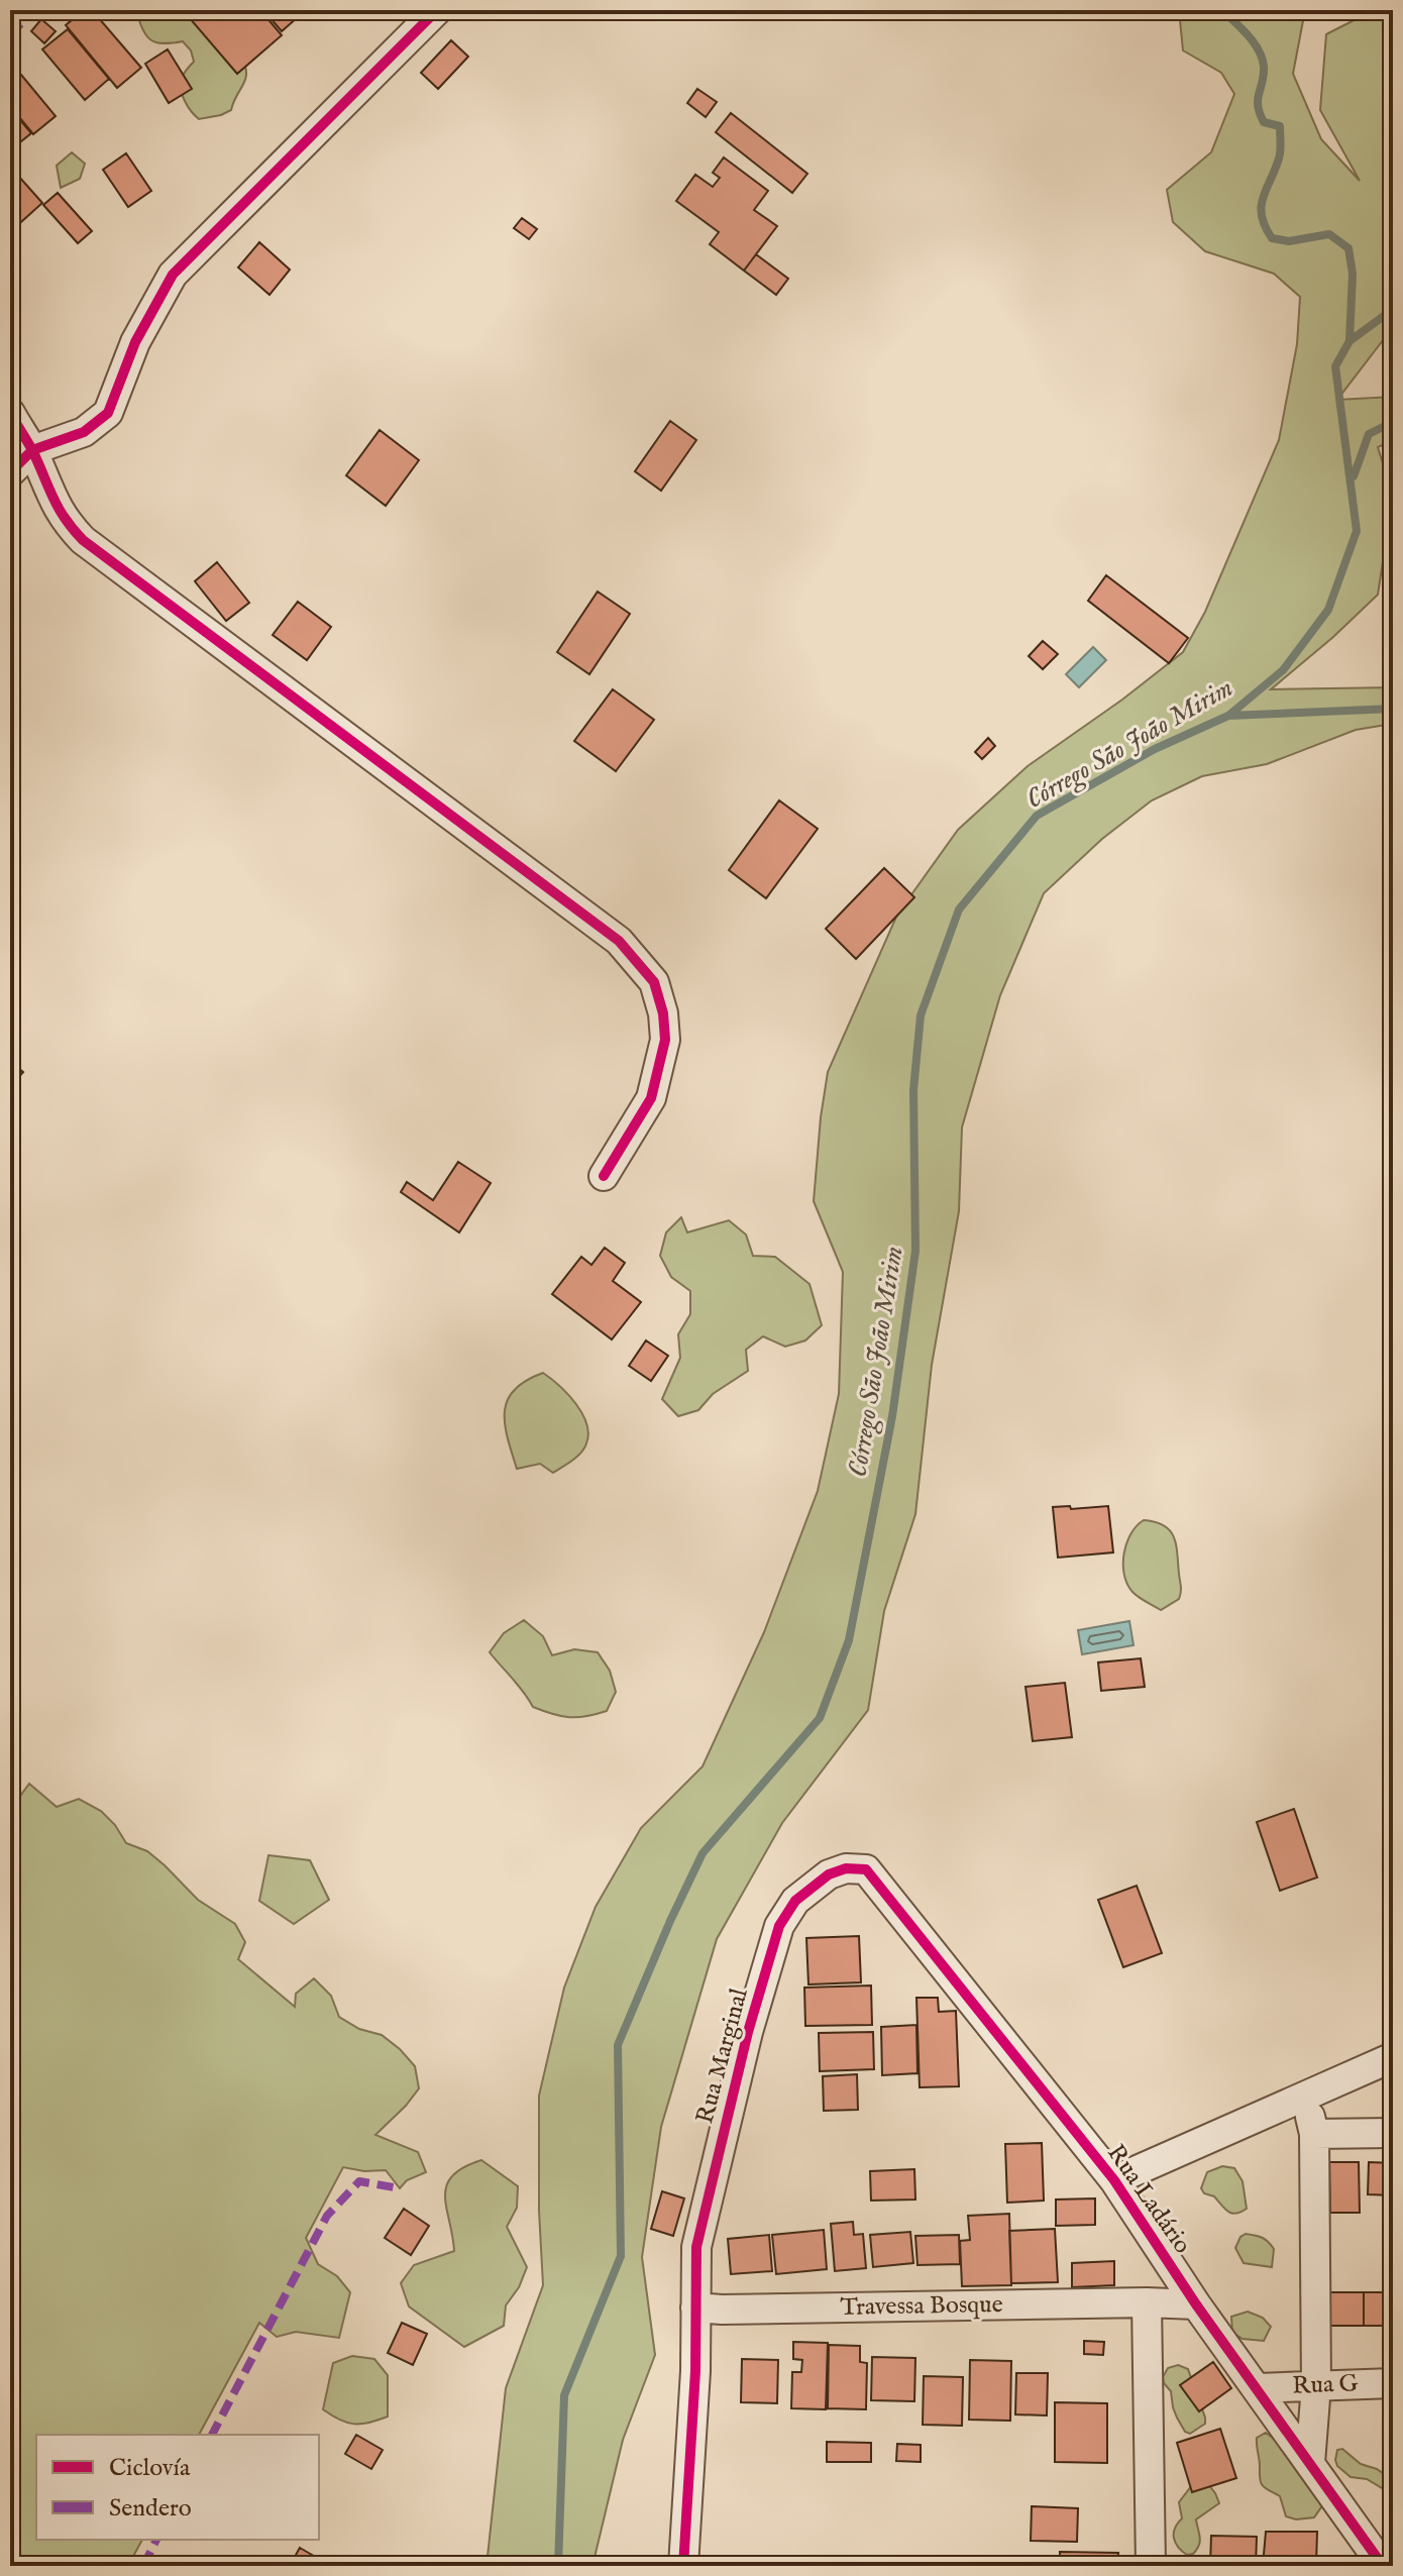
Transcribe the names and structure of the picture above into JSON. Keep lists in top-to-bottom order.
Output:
{
  "streets": {
    "street": [
      "Rua Marginal",
      "Rua Ladário",
      "Travessa Bosque",
      "Rua G"
    ]
  },
  "crossings": [
    ["Rua Marginal", "Rua Ladário"],
    ["Rua Marginal", "Travessa Bosque"],
    ["Rua Ladário", "Travessa Bosque"],
    ["Rua Ladário", "Rua G"]
  ],
  "water": ["Córrego São João Mirim"],
  "legend": ["Ciclovía", "Sendero"]
}
